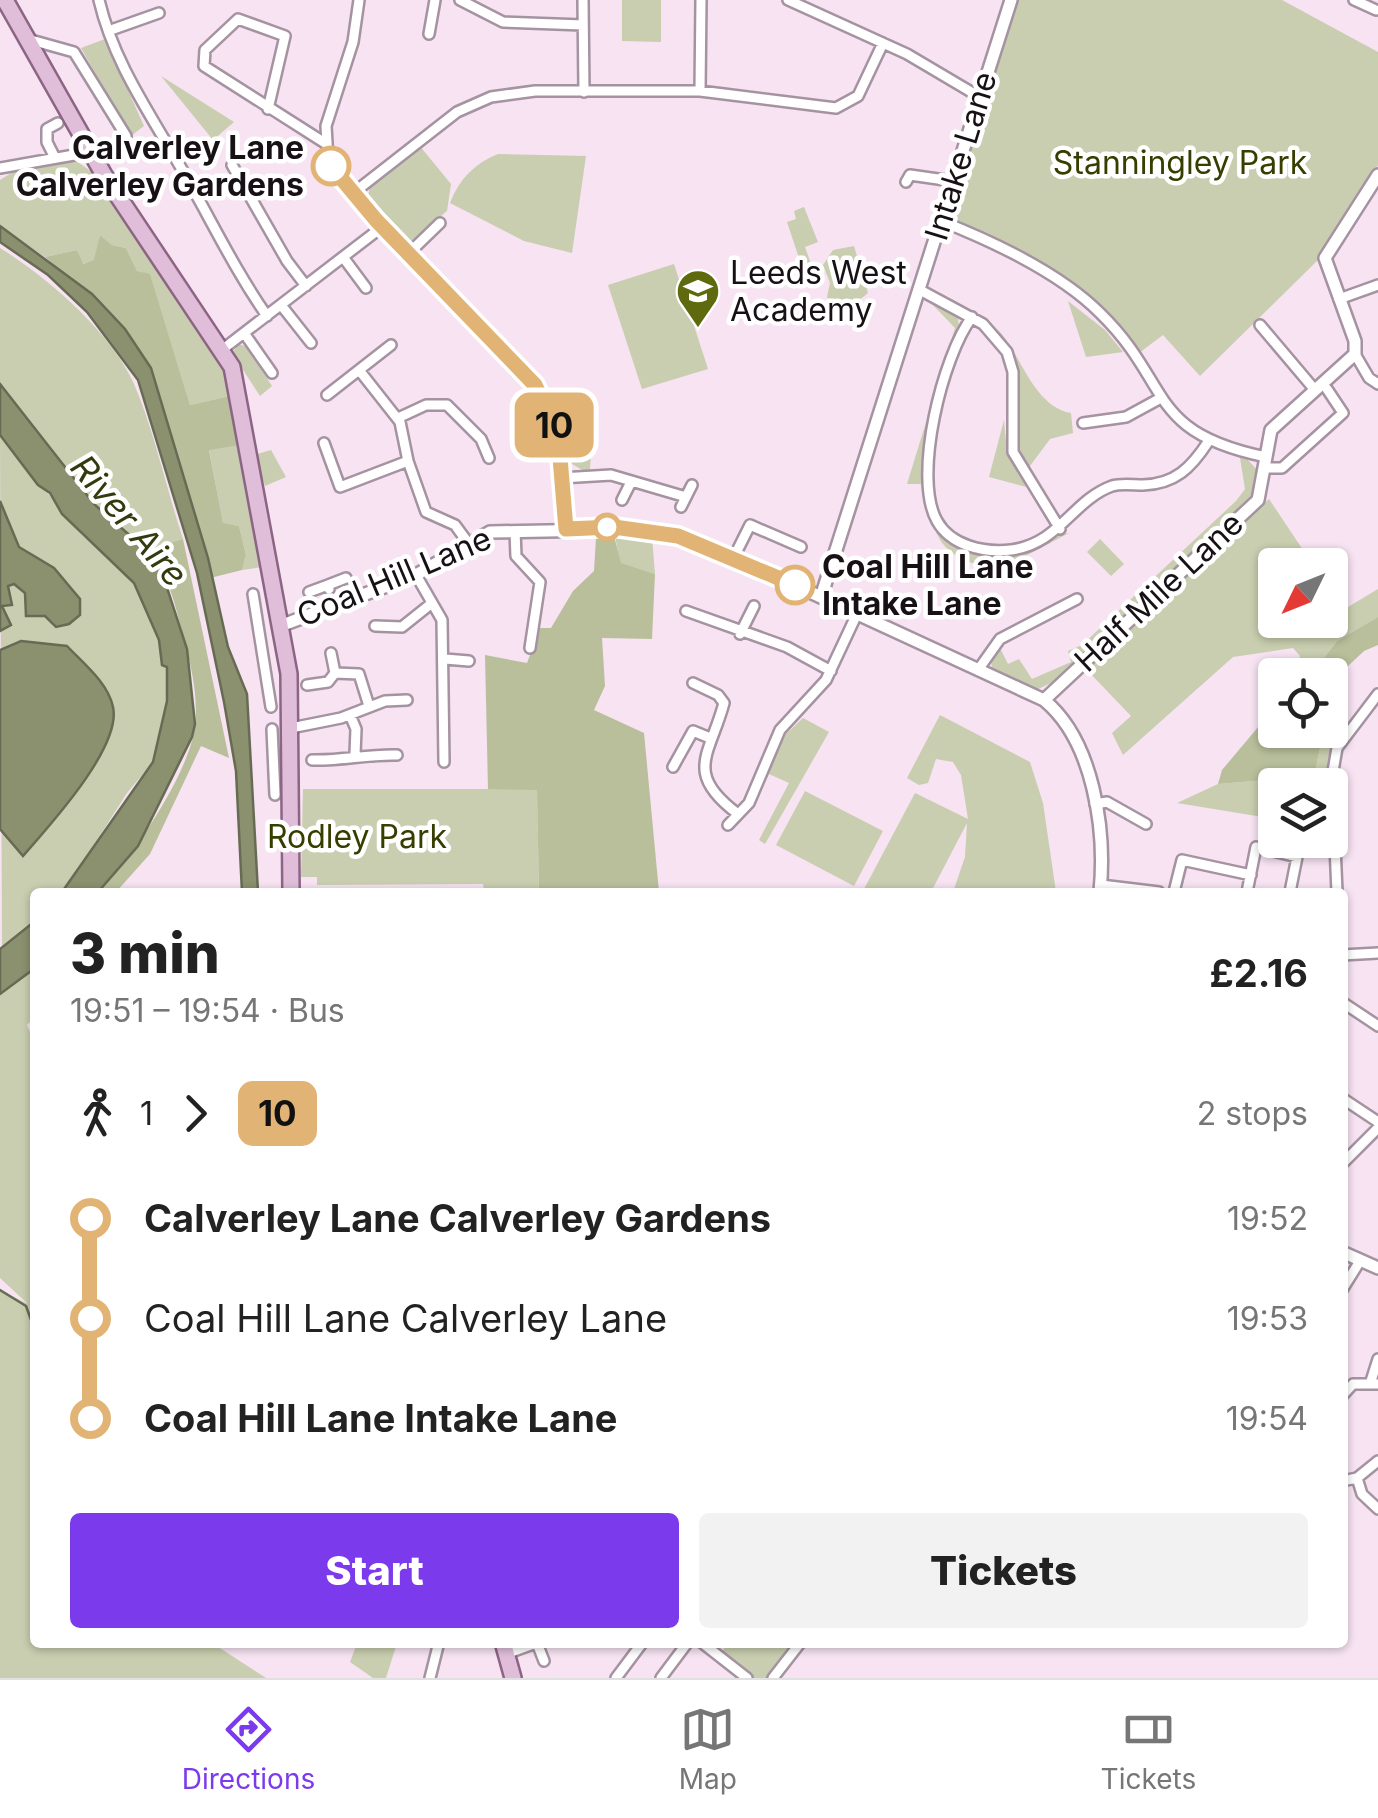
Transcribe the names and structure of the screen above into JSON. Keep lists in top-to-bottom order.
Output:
{
  "streets": {
    "street": ["Intake Lane", "Coal Hill Lane", "Half Mile Lane"]
  },
  "crossings": [
    ["Intake Lane", "Coal Hill Lane"],
    ["Coal Hill Lane", "Half Mile Lane"]
  ],
  "water": ["River Aire"],
  "parks": ["Stanningley Park", "Rodley Park"],
  "places": {
    "other": ["Calverley Lane Calverley Gardens", "Coal Hill Lane Intake Lane"],
    "school or university": ["Leeds West Academy"]
  },
  "lines": ["bus line 10"],
  "north": "bottom left",
  "page": {
    "on_map": "10",
    "heading": ["3 min", "19:51 – 19:54 · Bus", "£2.16"],
    "legs": ["1", "10", "2 stops"],
    "list": [
      {
        "name": "Calverley Lane Calverley Gardens",
        "value": "19:52"
      },
      {
        "name": "Coal Hill Lane Calverley Lane",
        "value": "19:53"
      },
      {
        "name": "Coal Hill Lane Intake Lane",
        "value": "19:54"
      }
    ],
    "buttons": ["Start", "Tickets"],
    "tabs": ["Directions", "Map", "Tickets"]
  }
}
